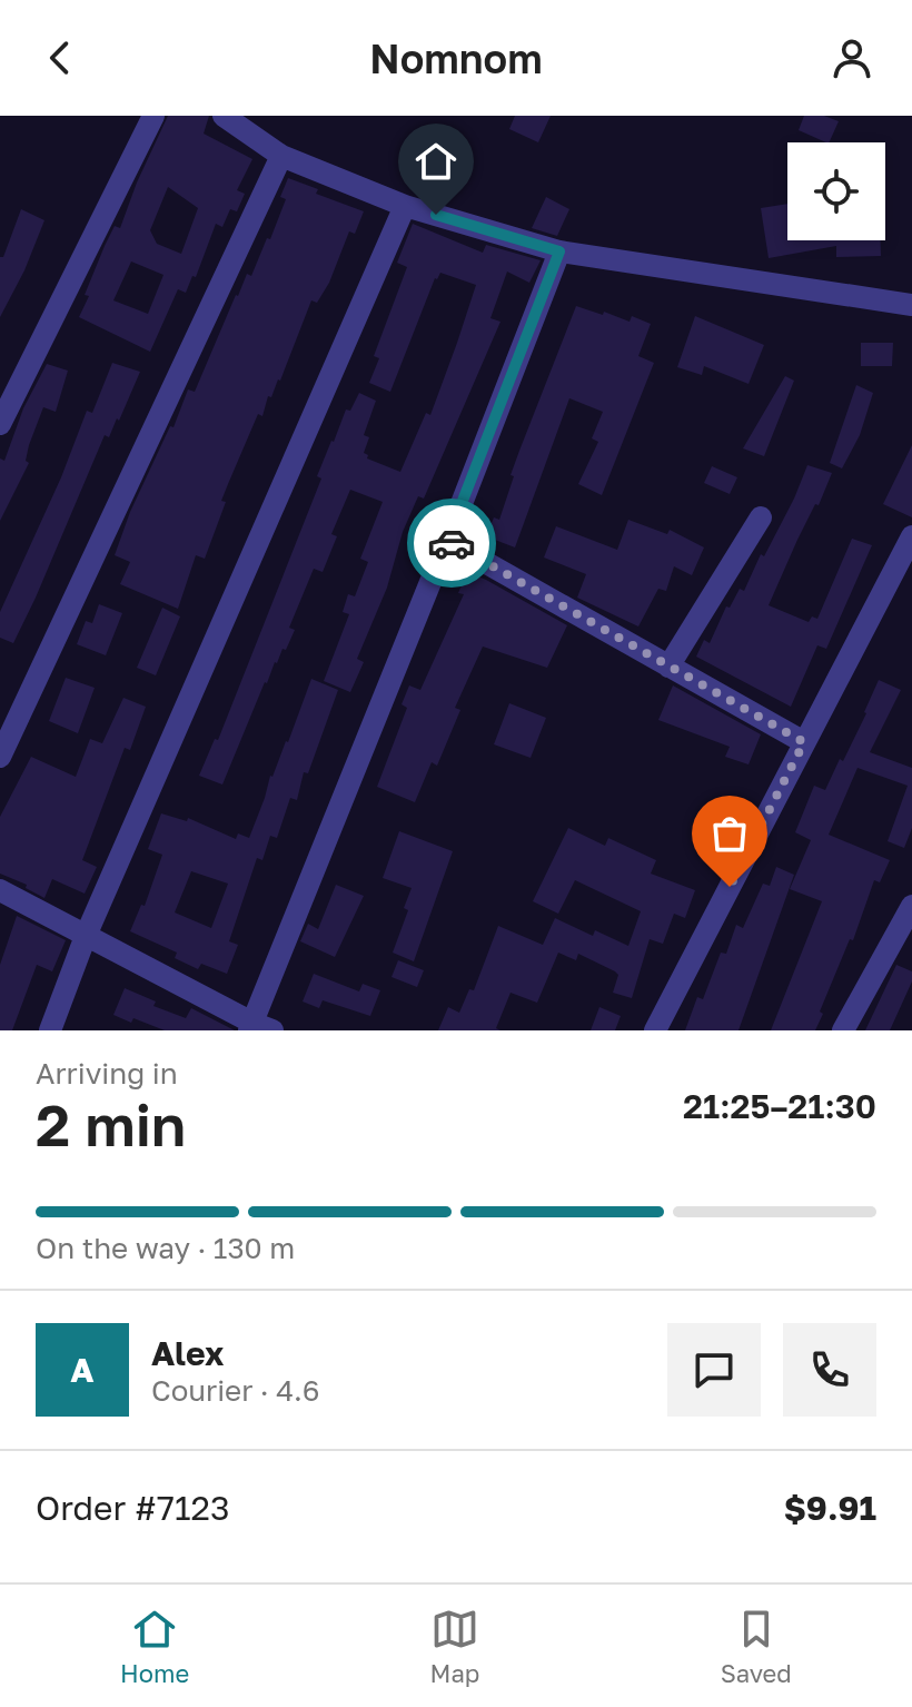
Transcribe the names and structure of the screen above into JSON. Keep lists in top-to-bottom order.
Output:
{
  "page": {
    "header": "Nomnom",
    "heading": ["2 min", "Arriving in", "21:25–21:30"],
    "panel": [
      "Alex",
      "Courier · 4.6",
      "Order #7123",
      "$9.91"
    ],
    "bar": "On the way · 130 m",
    "round": "A",
    "tabs": ["Home", "Map", "Saved"]
  }
}
